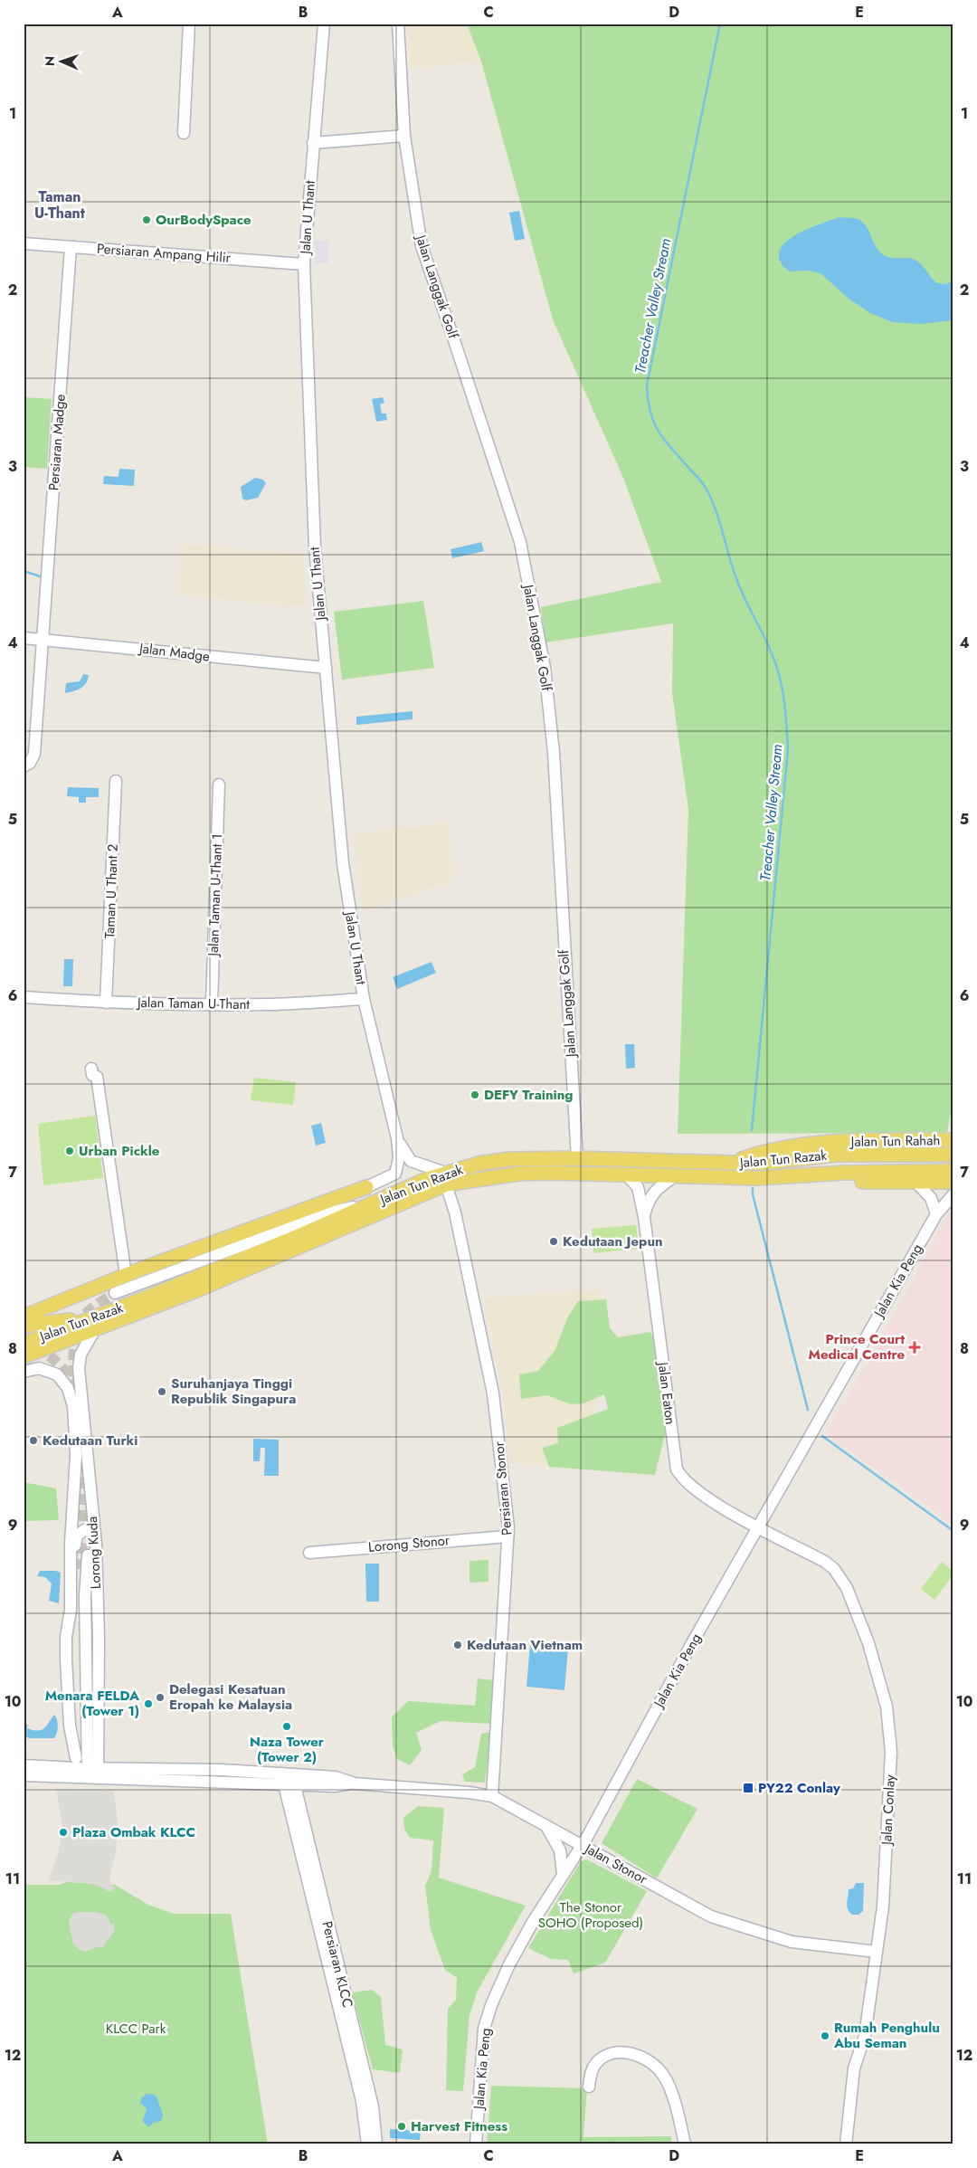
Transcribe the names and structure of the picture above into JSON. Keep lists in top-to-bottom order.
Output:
{
  "streets": {
    "main road": ["Jalan Tun Rahah", "Jalan Tun Razak"],
    "street": [
      "Jalan U Thant",
      "Persiaran Ampang Hilir",
      "Jalan Langgak Golf",
      "Persiaran Madge",
      "Jalan Madge",
      "Taman U Thant 2",
      "Jalan Taman U-Thant 1",
      "Jalan Taman U-Thant",
      "Jalan Kia Peng",
      "Jalan Eaton",
      "Persiaran Stonor",
      "Lorong Stonor",
      "Lorong Kuda",
      "Jalan Conlay",
      "Jalan Stonor",
      "Persiaran KLCC"
    ]
  },
  "crossings": [
    ["Jalan U Thant", "Persiaran Ampang Hilir"],
    ["Jalan U Thant", "Jalan Madge"],
    ["Jalan U Thant", "Jalan Taman U-Thant"],
    ["Jalan U Thant", "Jalan Tun Razak"],
    ["Jalan U Thant", "Persiaran Stonor"],
    ["Persiaran Ampang Hilir", "Persiaran Madge"],
    ["Jalan Langgak Golf", "Jalan Tun Razak"],
    ["Persiaran Madge", "Jalan Madge"],
    ["Taman U Thant 2", "Jalan Taman U-Thant"],
    ["Jalan Taman U-Thant 1", "Jalan Taman U-Thant"],
    ["Jalan Tun Rahah", "Jalan Tun Razak"],
    ["Jalan Tun Razak", "Jalan Eaton"],
    ["Jalan Tun Razak", "Persiaran Stonor"],
    ["Jalan Tun Razak", "Lorong Kuda"],
    ["Jalan Kia Peng", "Jalan Eaton"],
    ["Jalan Kia Peng", "Jalan Conlay"],
    ["Jalan Kia Peng", "Jalan Stonor"],
    ["Jalan Eaton", "Jalan Conlay"],
    ["Persiaran Stonor", "Lorong Stonor"],
    ["Persiaran Stonor", "Jalan Stonor"],
    ["Jalan Conlay", "Jalan Stonor"],
    ["Jalan Stonor", "Persiaran KLCC"]
  ],
  "districts": ["Taman U-Thant"],
  "water": ["Treacher Valley Stream"],
  "parks": ["The Stonor SOHO (Proposed)", "KLCC Park"],
  "places": {
    "other": [
      "OurBodySpace",
      "DEFY Training",
      "Urban Pickle",
      "Kedutaan Jepun",
      "Suruhanjaya Tinggi Republik Singapura",
      "Kedutaan Turki",
      "Kedutaan Vietnam",
      "Delegasi Kesatuan Eropah ke Malaysia",
      "Menara FELDA (Tower 1)",
      "Naza Tower (Tower 2)",
      "Plaza Ombak KLCC",
      "Rumah Penghulu Abu Seman",
      "Harvest Fitness"
    ],
    "health": ["Prince Court Medical Centre"],
    "transit": ["PY22 Conlay"]
  },
  "north": "left",
  "grid": {
    "columns": [
      "A",
      "B",
      "C",
      "D",
      "E"
    ],
    "rows": [
      "1",
      "2",
      "3",
      "4",
      "5",
      "6",
      "7",
      "8",
      "9",
      "10",
      "11",
      "12"
    ]
  }
}
